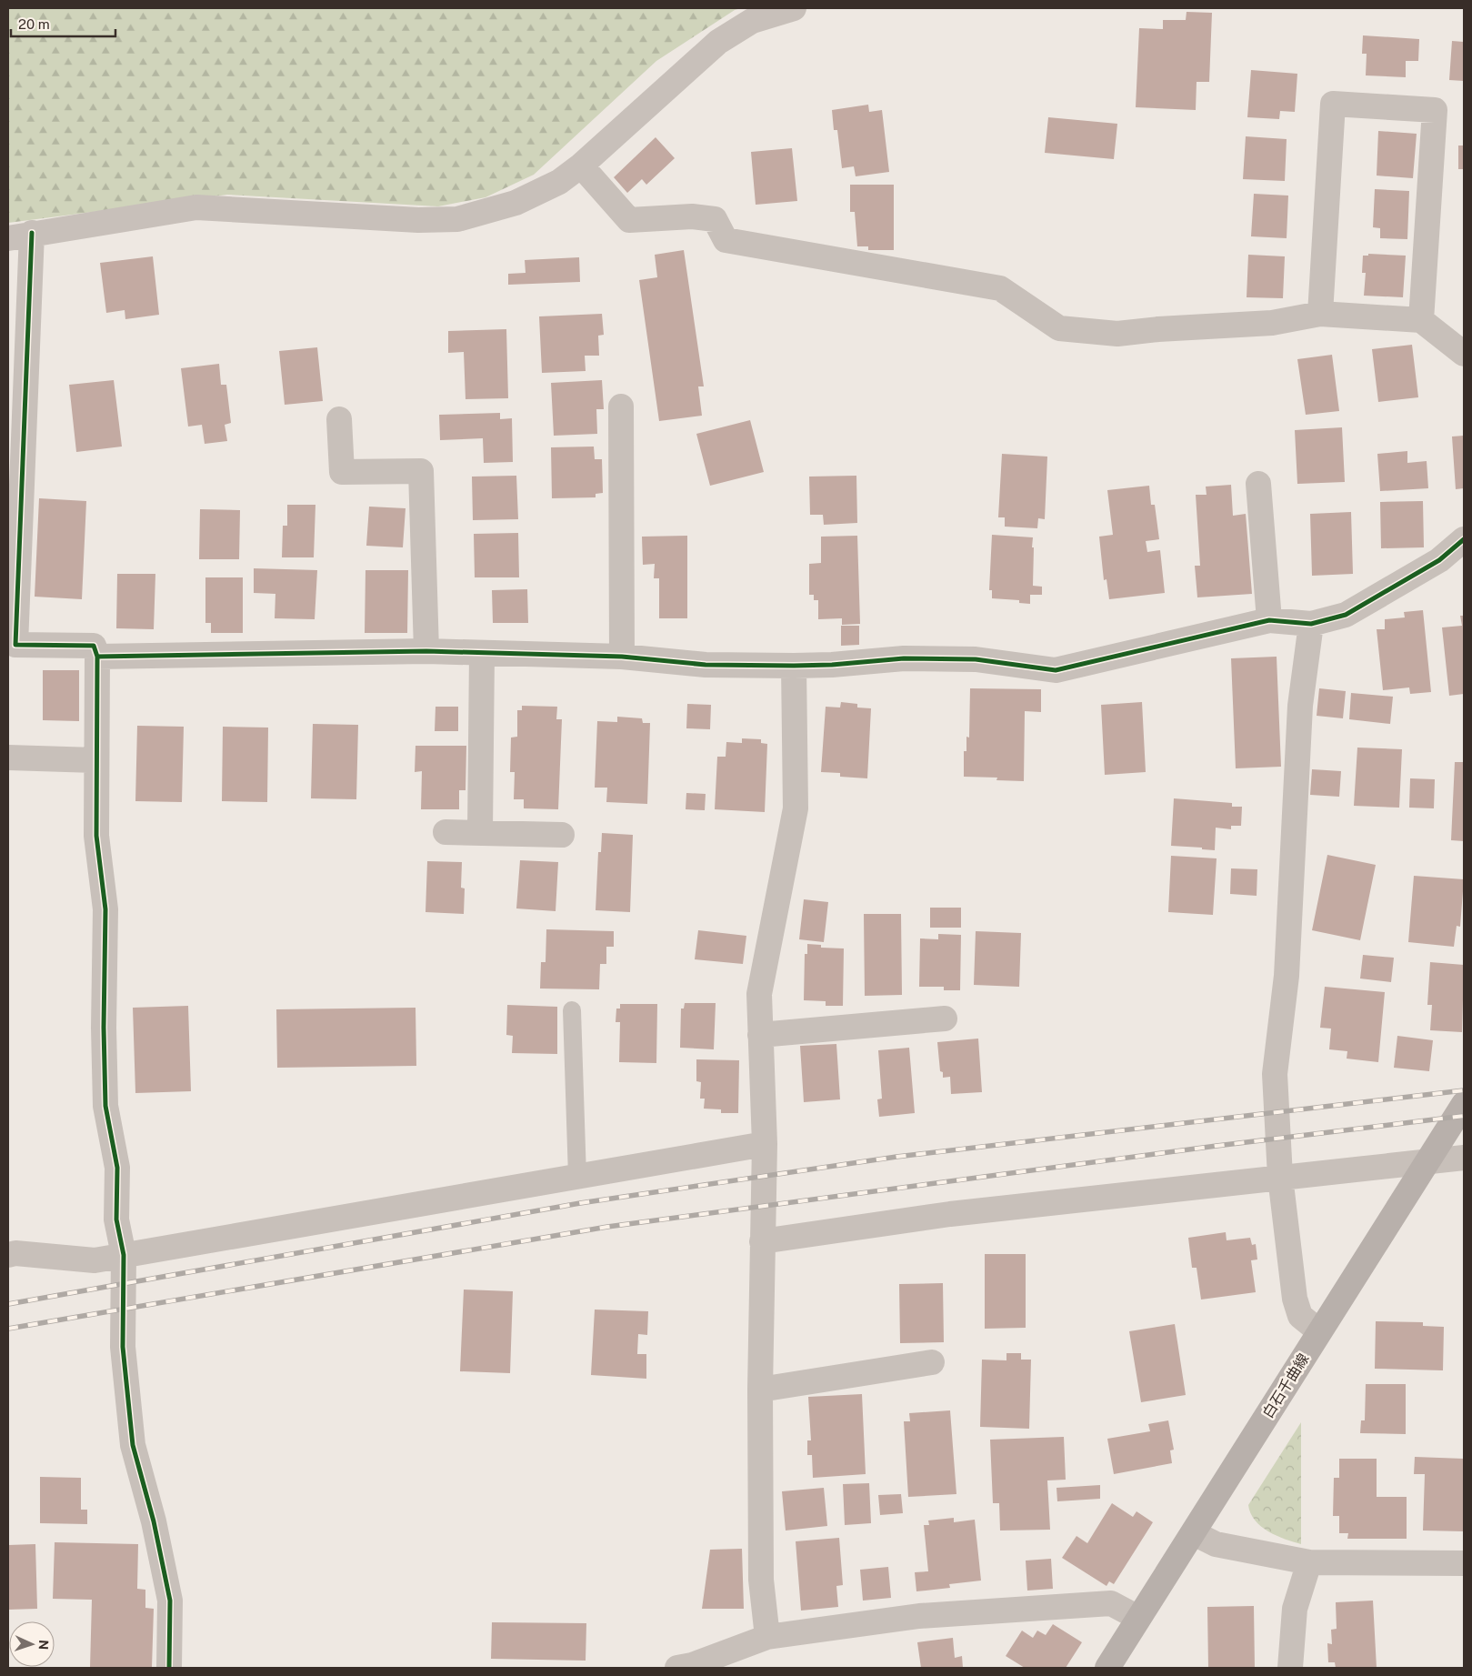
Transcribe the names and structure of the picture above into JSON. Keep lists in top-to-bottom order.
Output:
{
  "streets": {
    "main road": ["白石千曲線"]
  },
  "scale_bar": "20 m",
  "north": "right"
}
